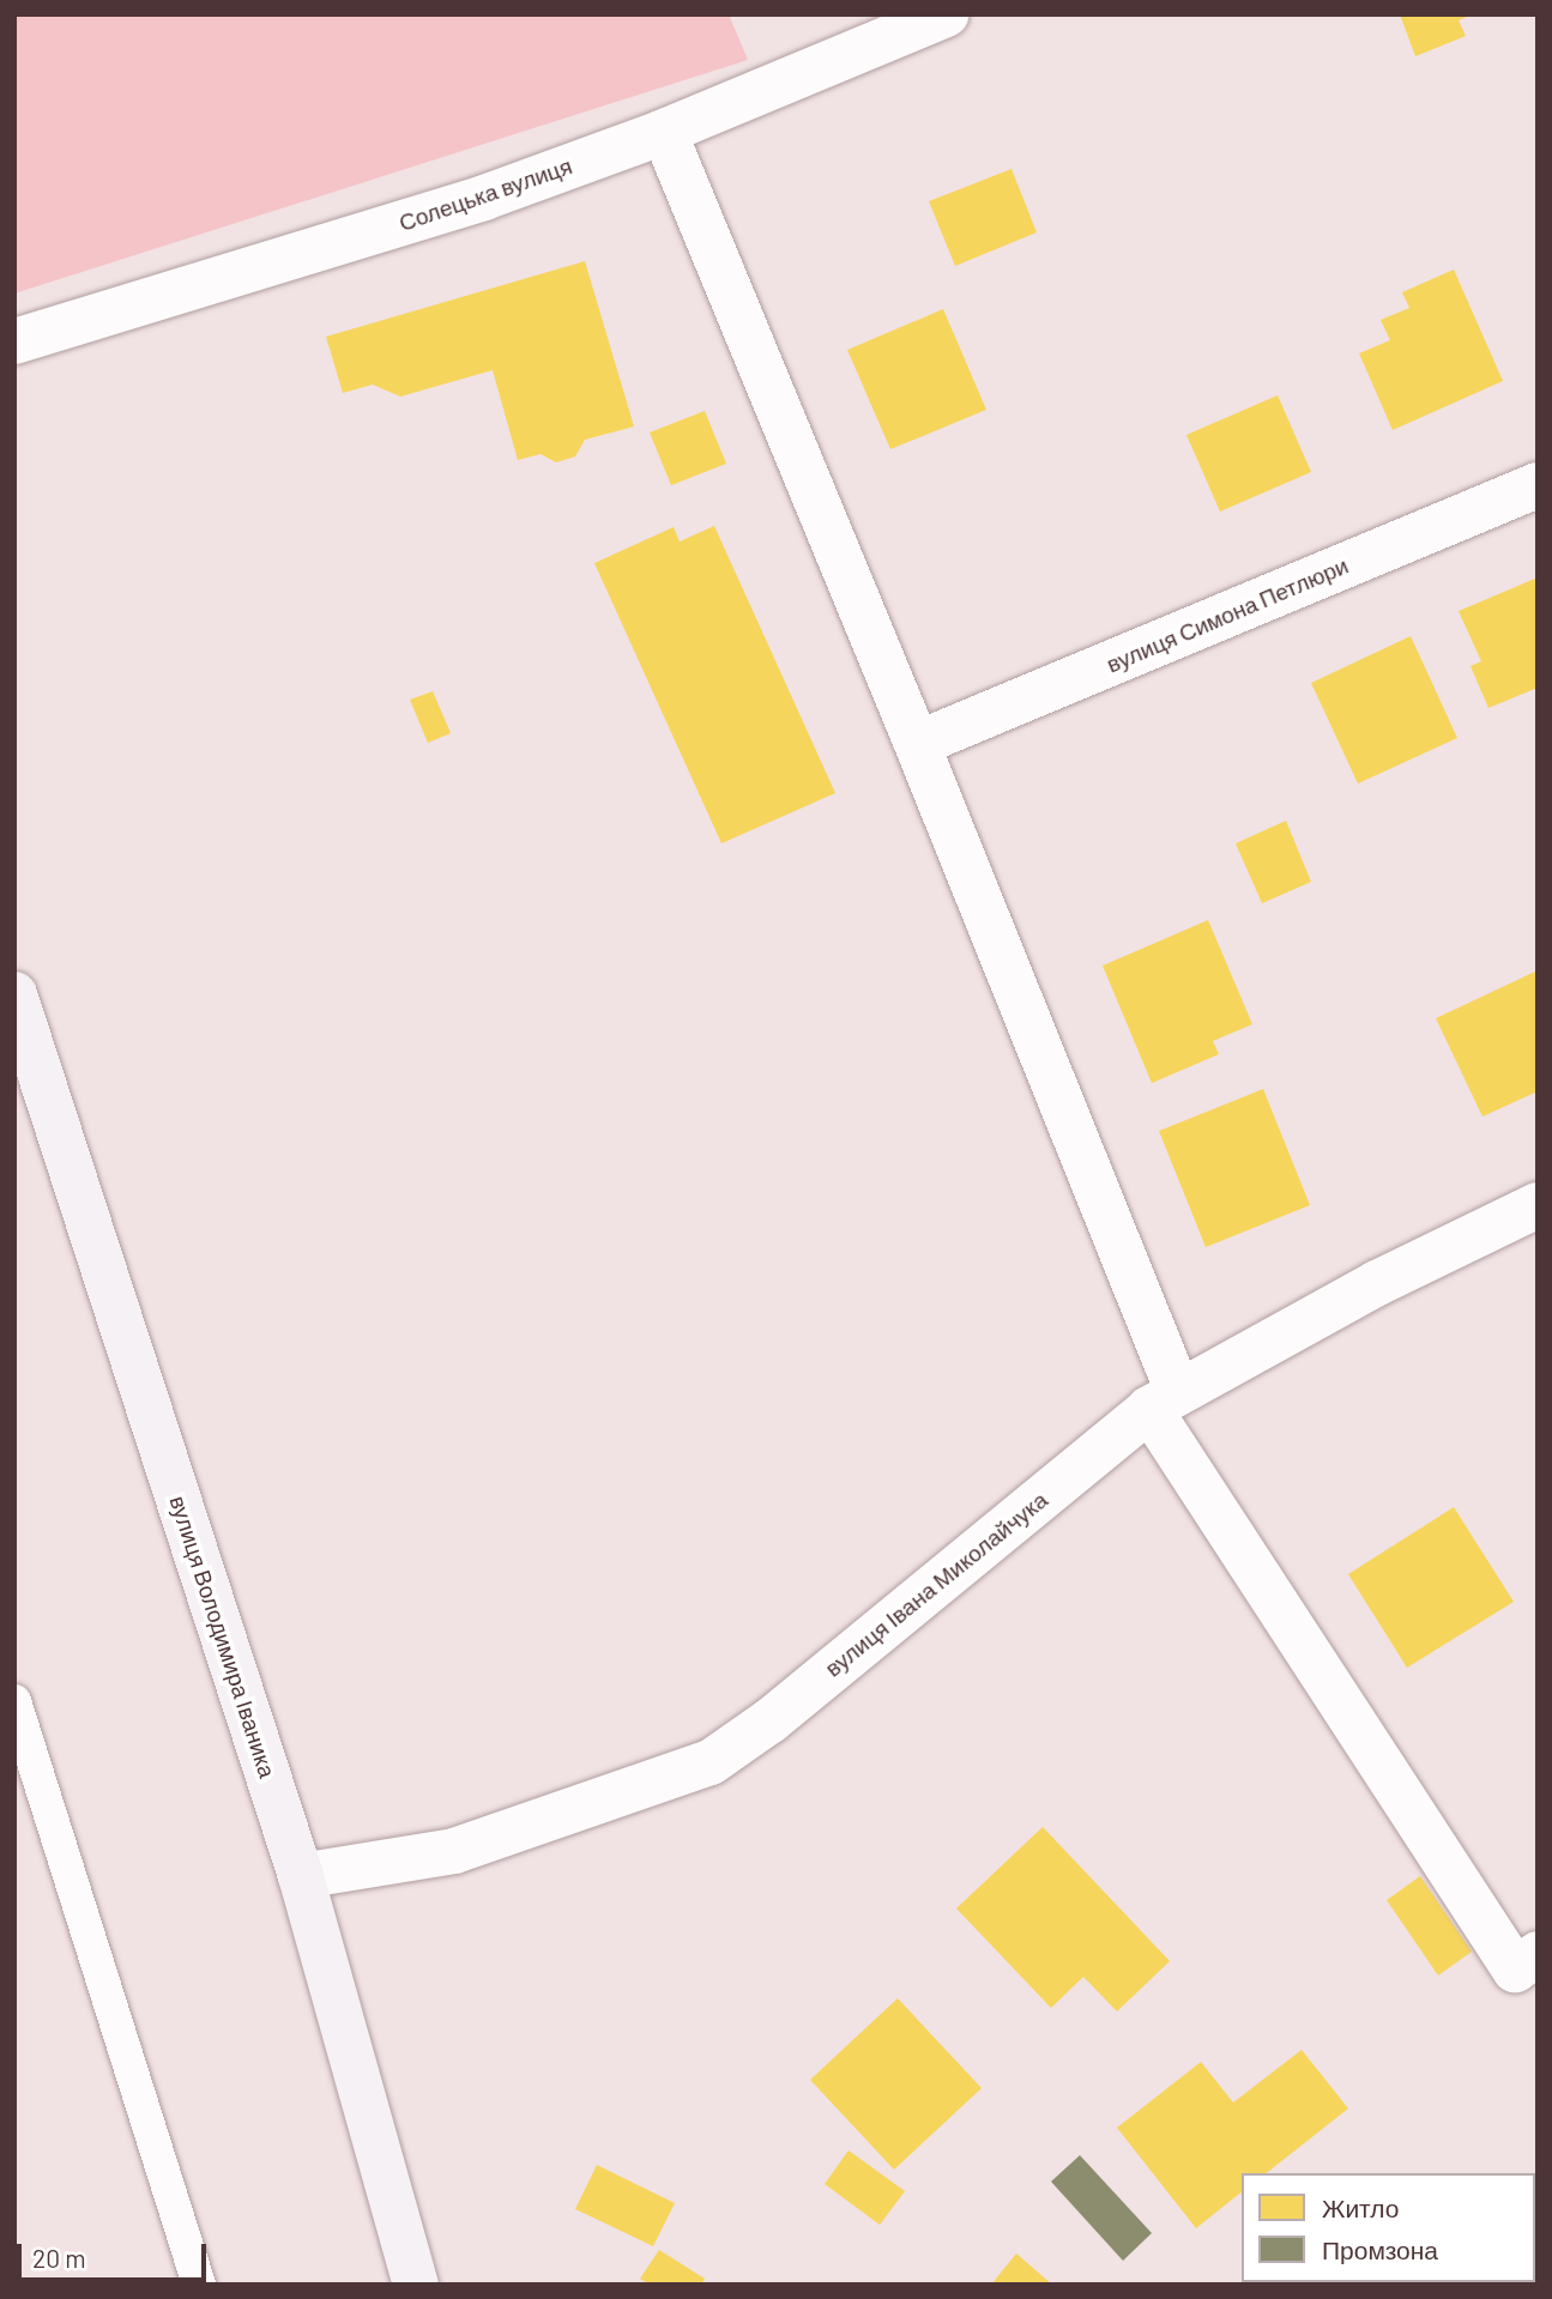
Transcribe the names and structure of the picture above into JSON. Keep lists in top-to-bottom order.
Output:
{
  "streets": {
    "main road": ["вулиця Володимира Іваника"],
    "street": ["Солецька вулиця", "вулиця Симона Петлюри", "вулиця Івана Миколайчука"]
  },
  "crossings": [
    ["вулиця Івана Миколайчука", "вулиця Володимира Іваника"]
  ],
  "legend": ["Житло", "Промзона"],
  "scale_bar": "20 m"
}
